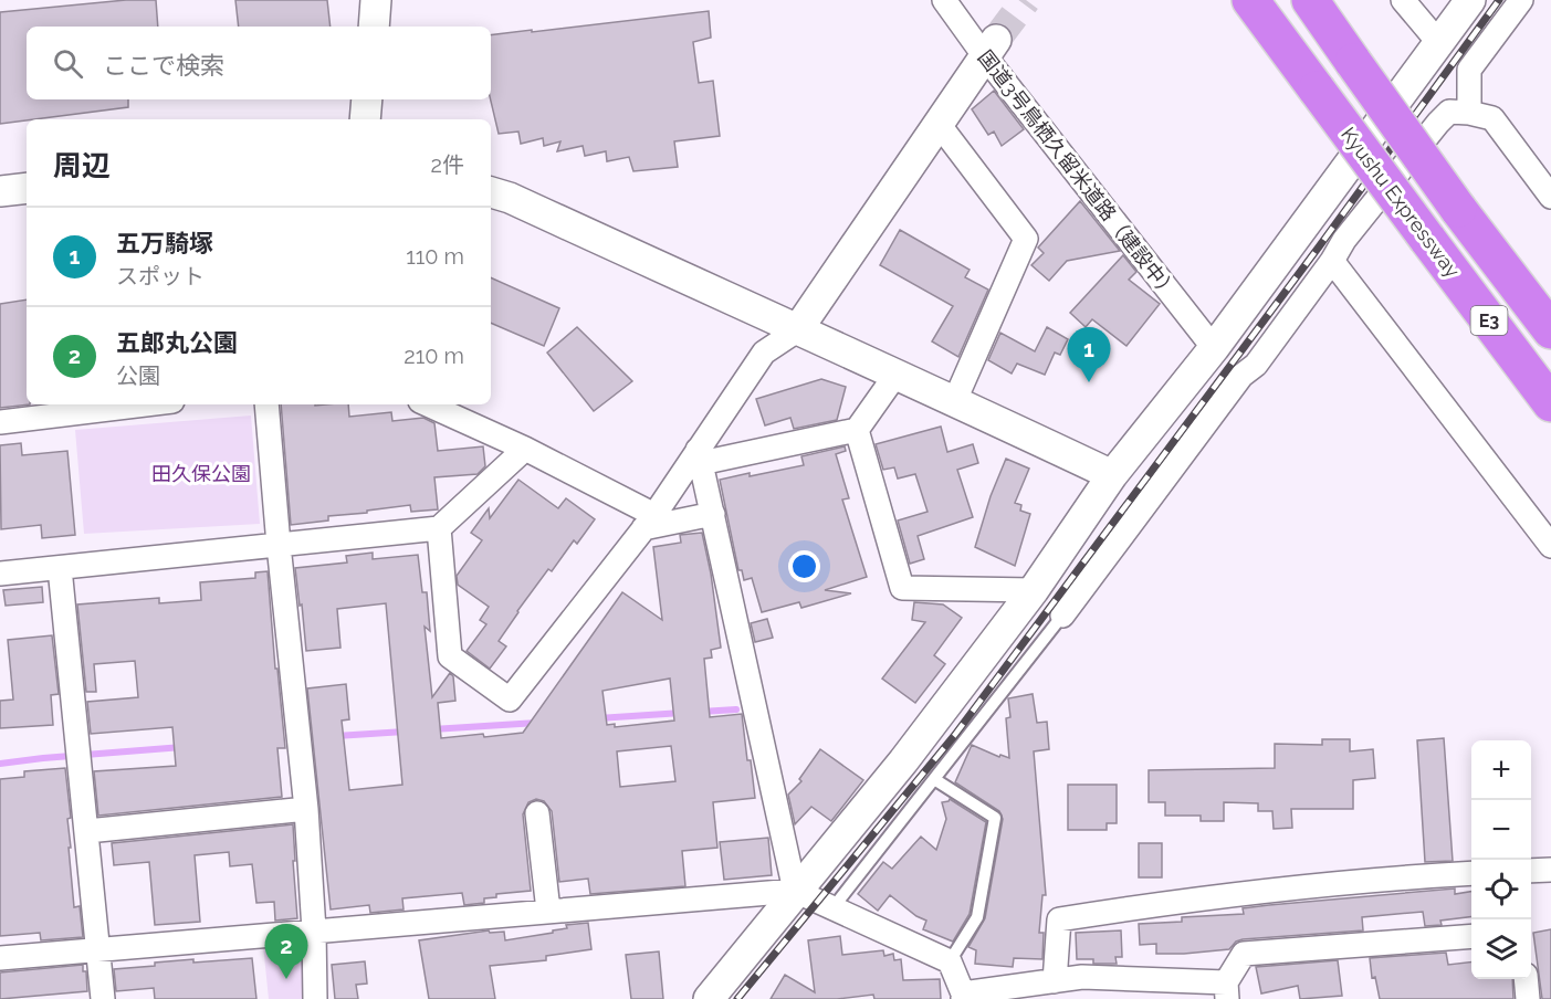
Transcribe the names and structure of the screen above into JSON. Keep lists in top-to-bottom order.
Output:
{
  "streets": {
    "highway": ["Kyushu Expressway", "E3"],
    "street": ["国道3号鳥栖久留米道路（建設中）"]
  },
  "parks": ["田久保公園"],
  "page": {
    "search": "ここで検索",
    "heading": ["周辺", "2件"],
    "list": [
      {
        "mark": "1",
        "name": "五万騎塚",
        "note": "スポット",
        "value": "110 m"
      },
      {
        "mark": "2",
        "name": "五郎丸公園",
        "note": "公園",
        "value": "210 m"
      }
    ],
    "pins": ["1", "2"],
    "map_buttons": ["+", "−"]
  }
}
